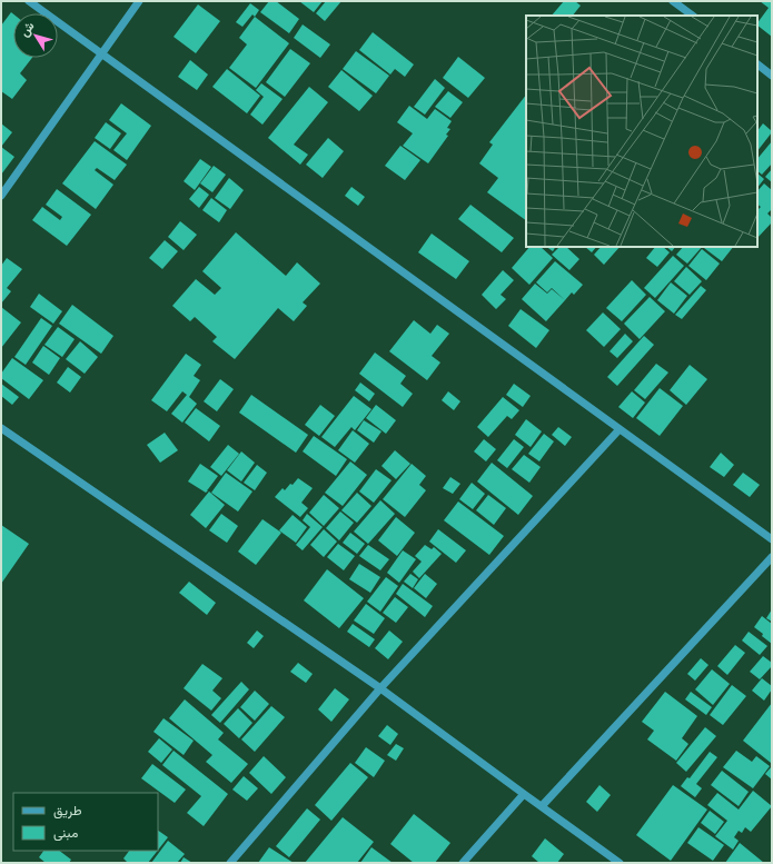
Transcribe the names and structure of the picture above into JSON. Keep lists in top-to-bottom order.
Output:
{
  "legend": ["طريق", "مبنى"],
  "north": "top left"
}
